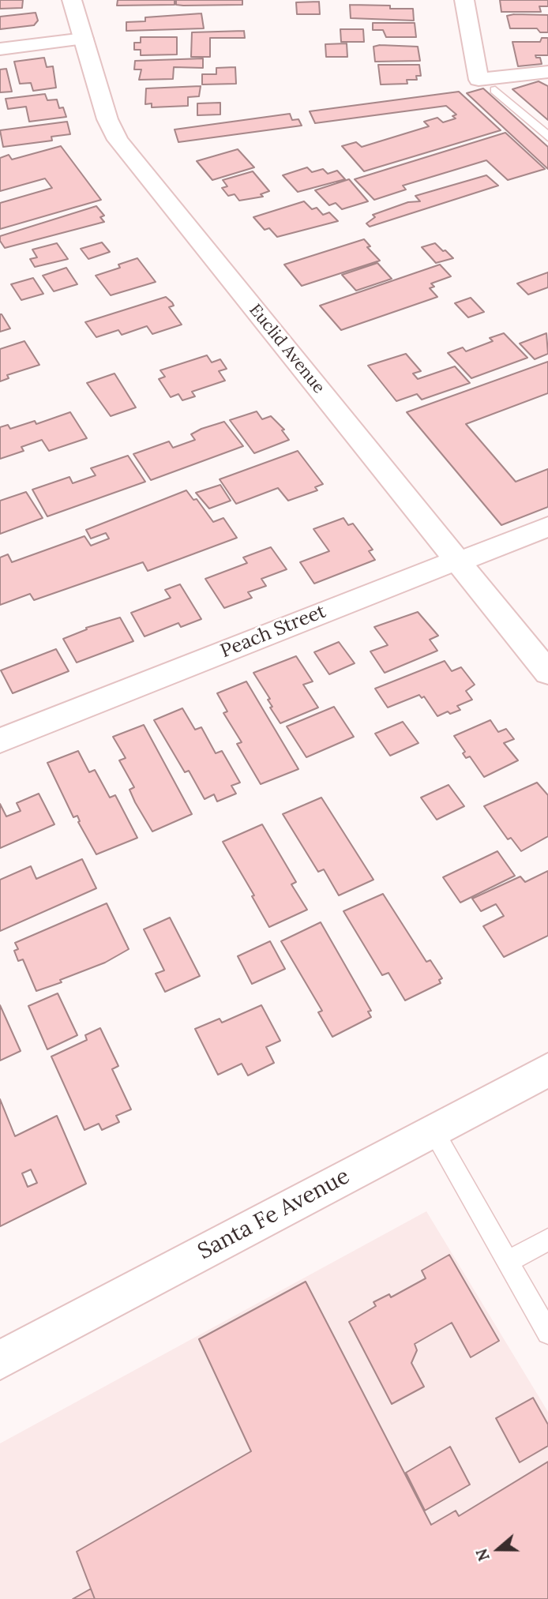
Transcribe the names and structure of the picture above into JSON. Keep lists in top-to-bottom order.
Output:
{
  "streets": {
    "street": ["Euclid Avenue", "Peach Street", "Santa Fe Avenue"]
  },
  "crossings": [
    ["Euclid Avenue", "Peach Street"]
  ],
  "north": "left"
}
